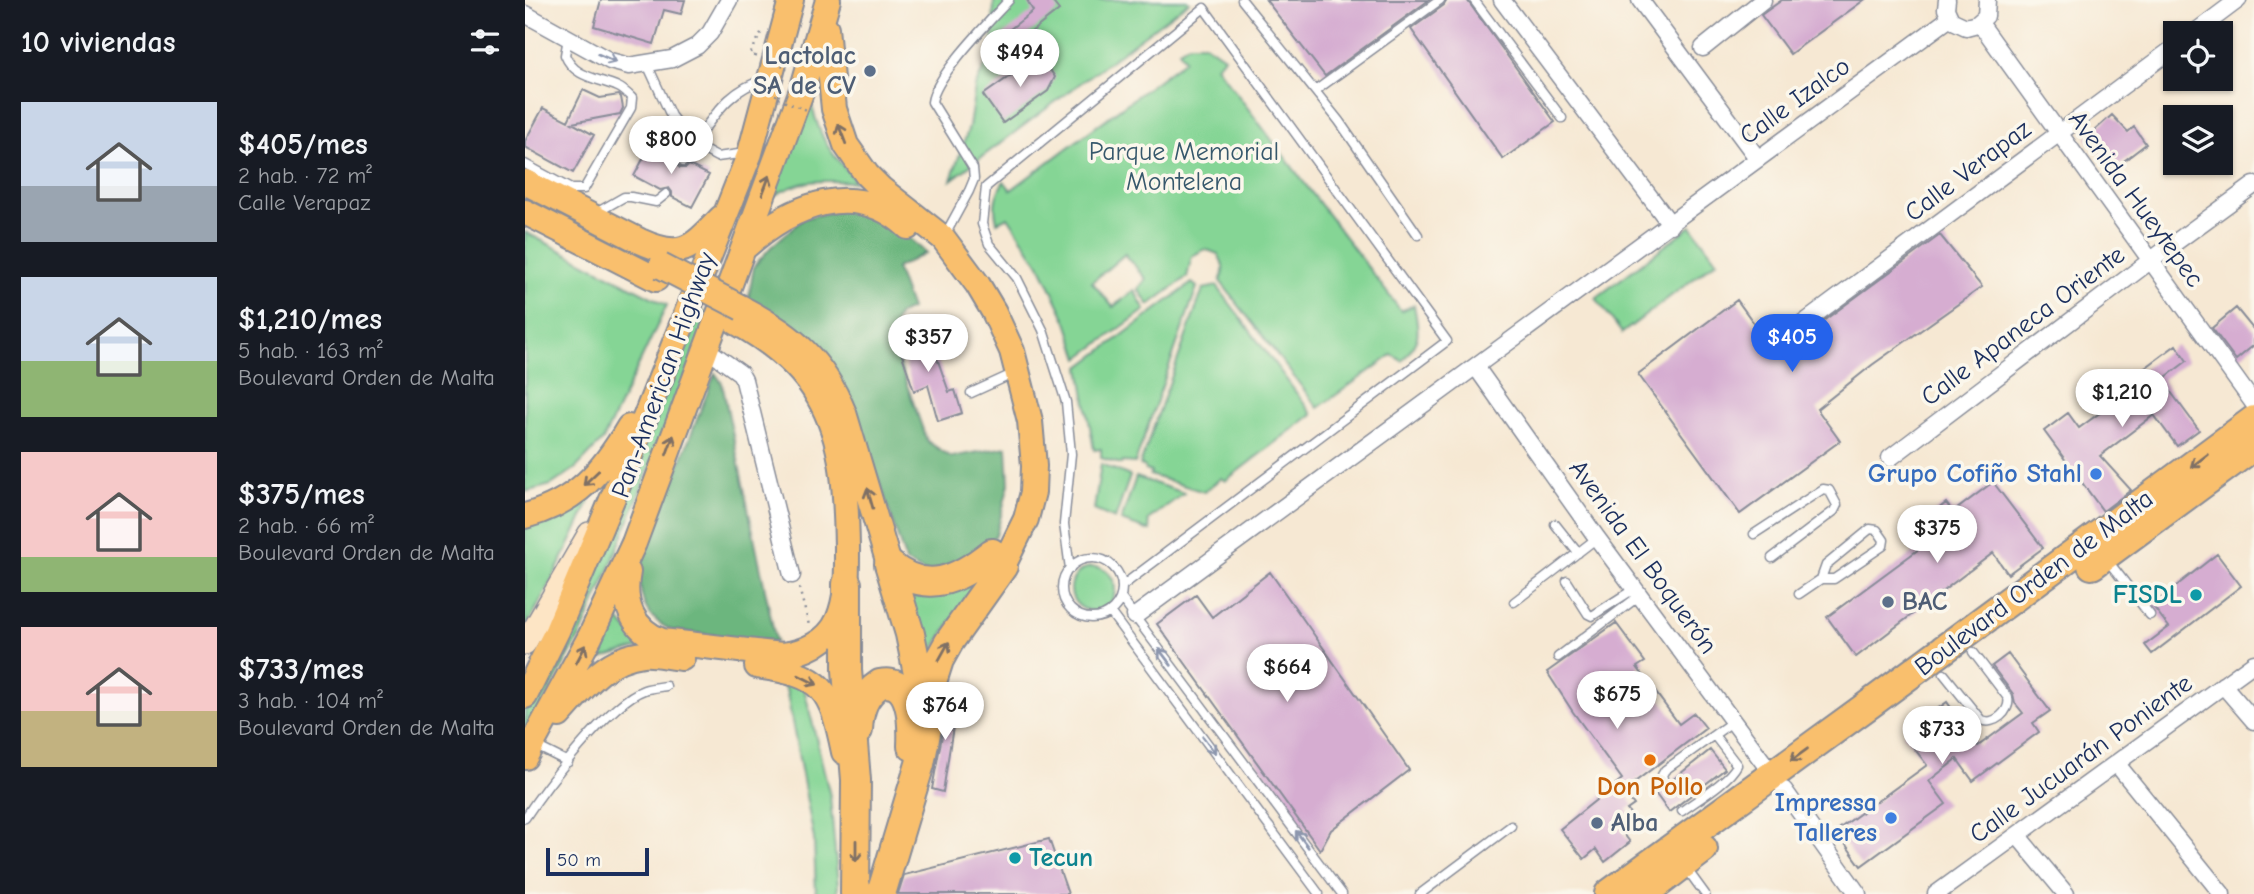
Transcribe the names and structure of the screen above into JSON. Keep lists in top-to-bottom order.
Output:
{
  "streets": {
    "highway": ["Boulevard Orden de Malta"],
    "main road": ["Pan-American Highway"],
    "street": [
      "Calle Izalco",
      "Calle Verapaz",
      "Avenida Hueytepec",
      "Calle Apaneca Oriente",
      "Avenida El Boquerón",
      "Calle Jucuarán Poniente"
    ]
  },
  "crossings": [
    ["Calle Izalco", "Avenida El Boquerón"],
    ["Calle Verapaz", "Avenida Hueytepec"],
    ["Avenida Hueytepec", "Calle Apaneca Oriente"],
    ["Avenida El Boquerón", "Boulevard Orden de Malta"]
  ],
  "parks": ["Parque Memorial Montelena"],
  "places": [
    "Lactolac SA de CV",
    "Grupo Cofiño Stahl",
    "FISDL",
    "BAC",
    "Don Pollo",
    "Impressa Talleres",
    "Alba",
    "Tecun"
  ],
  "scale_bar": "50 m",
  "page": {
    "heading": "10 viviendas",
    "price": [
      "$494",
      "$800",
      "$357",
      "$405",
      "$1,210",
      "$375",
      "$664",
      "$675",
      "$764",
      "$733"
    ],
    "list": [
      {
        "name": "$405/mes",
        "note": "2 hab. · 72 m² · Calle Verapaz"
      },
      {
        "name": "$1,210/mes",
        "note": "5 hab. · 163 m² · Boulevard Orden de Malta"
      },
      {
        "name": "$375/mes",
        "note": "2 hab. · 66 m² · Boulevard Orden de Malta"
      },
      {
        "name": "$733/mes",
        "note": "3 hab. · 104 m² · Boulevard Orden de Malta"
      }
    ],
    "scale": "50 m"
  }
}
